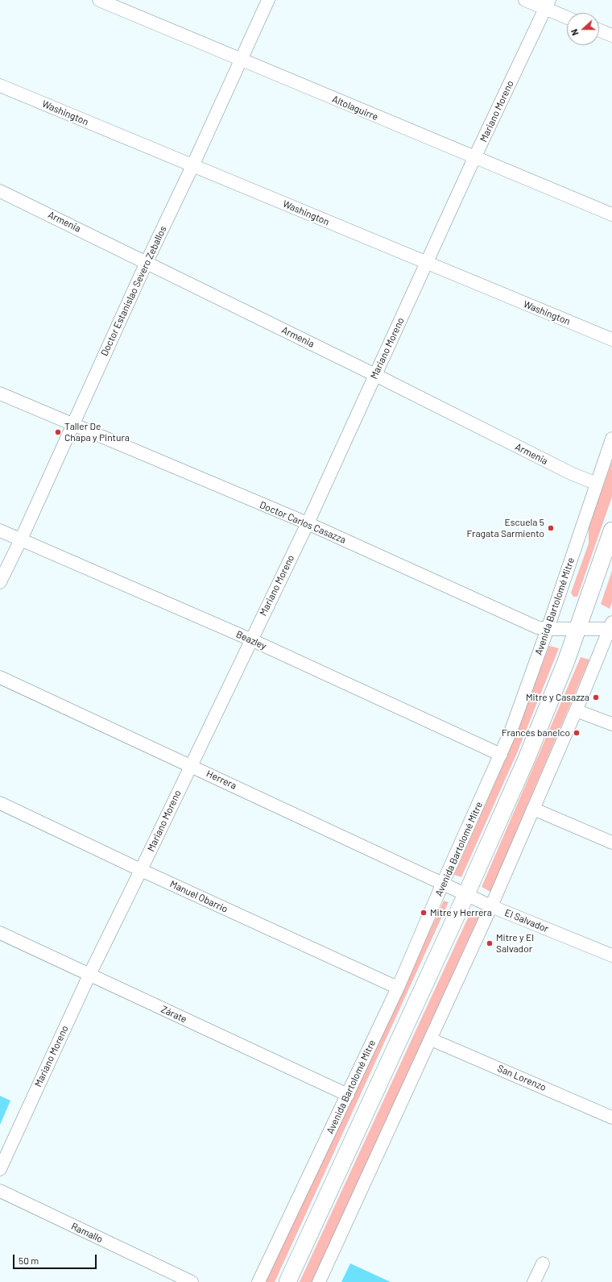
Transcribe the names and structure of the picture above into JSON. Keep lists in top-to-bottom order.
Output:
{
  "streets": {
    "street": [
      "Altolaguirre",
      "Mariano Moreno",
      "Washington",
      "Armenia",
      "Doctor Estanislao Severo Zeballos",
      "Doctor Carlos Casazza",
      "Avenida Bartolomé Mitre",
      "Beazley",
      "Herrera",
      "Manuel Obarrio",
      "El Salvador",
      "Zárate",
      "San Lorenzo",
      "Ramallo"
    ]
  },
  "crossings": [
    ["Altolaguirre", "Mariano Moreno"],
    ["Altolaguirre", "Doctor Estanislao Severo Zeballos"],
    ["Mariano Moreno", "Washington"],
    ["Mariano Moreno", "Armenia"],
    ["Mariano Moreno", "Doctor Carlos Casazza"],
    ["Mariano Moreno", "Beazley"],
    ["Mariano Moreno", "Herrera"],
    ["Mariano Moreno", "Manuel Obarrio"],
    ["Mariano Moreno", "Zárate"],
    ["Washington", "Doctor Estanislao Severo Zeballos"],
    ["Armenia", "Doctor Estanislao Severo Zeballos"],
    ["Armenia", "Avenida Bartolomé Mitre"],
    ["Doctor Estanislao Severo Zeballos", "Doctor Carlos Casazza"],
    ["Doctor Estanislao Severo Zeballos", "Beazley"],
    ["Doctor Carlos Casazza", "Avenida Bartolomé Mitre"],
    ["Avenida Bartolomé Mitre", "Beazley"],
    ["Avenida Bartolomé Mitre", "Herrera"],
    ["Avenida Bartolomé Mitre", "Manuel Obarrio"],
    ["Avenida Bartolomé Mitre", "El Salvador"],
    ["Avenida Bartolomé Mitre", "Zárate"],
    ["Herrera", "El Salvador"]
  ],
  "places": [
    "Taller De Chapa y Pintura",
    "Escuela 5 Fragata Sarmiento",
    "Mitre y Casazza",
    "Francés banelco",
    "Mitre y Herrera",
    "Mitre y El Salvador"
  ],
  "scale_bar": "50 m",
  "north": "left"
}
